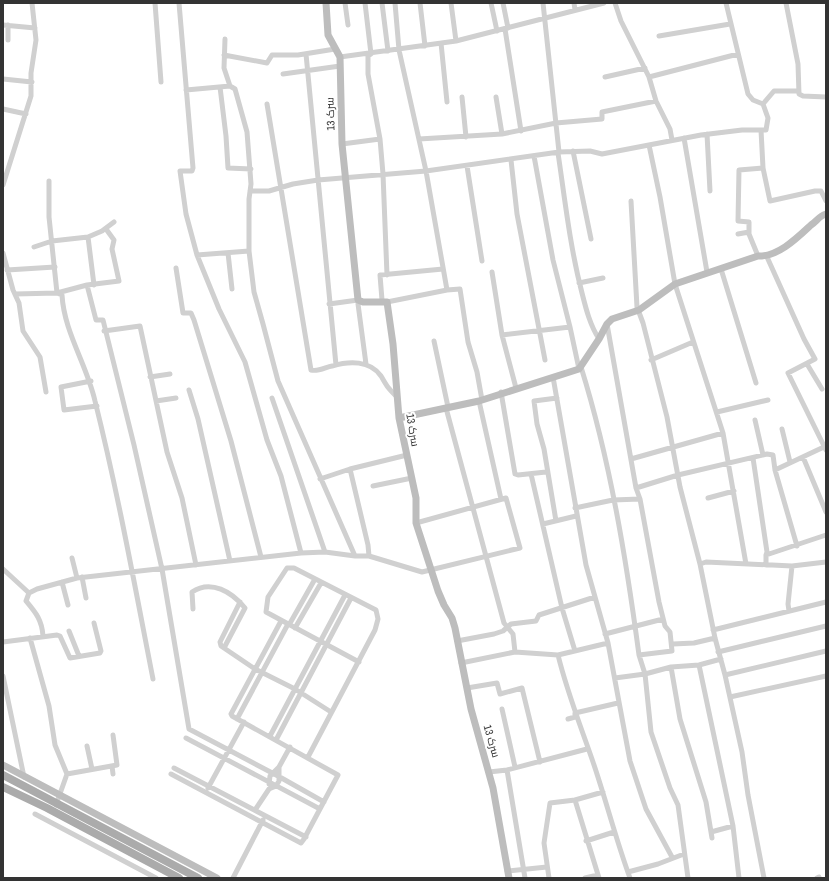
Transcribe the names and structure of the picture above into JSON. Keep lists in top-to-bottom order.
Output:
{
  "streets": {
    "street": ["سرک 13"]
  }
}
